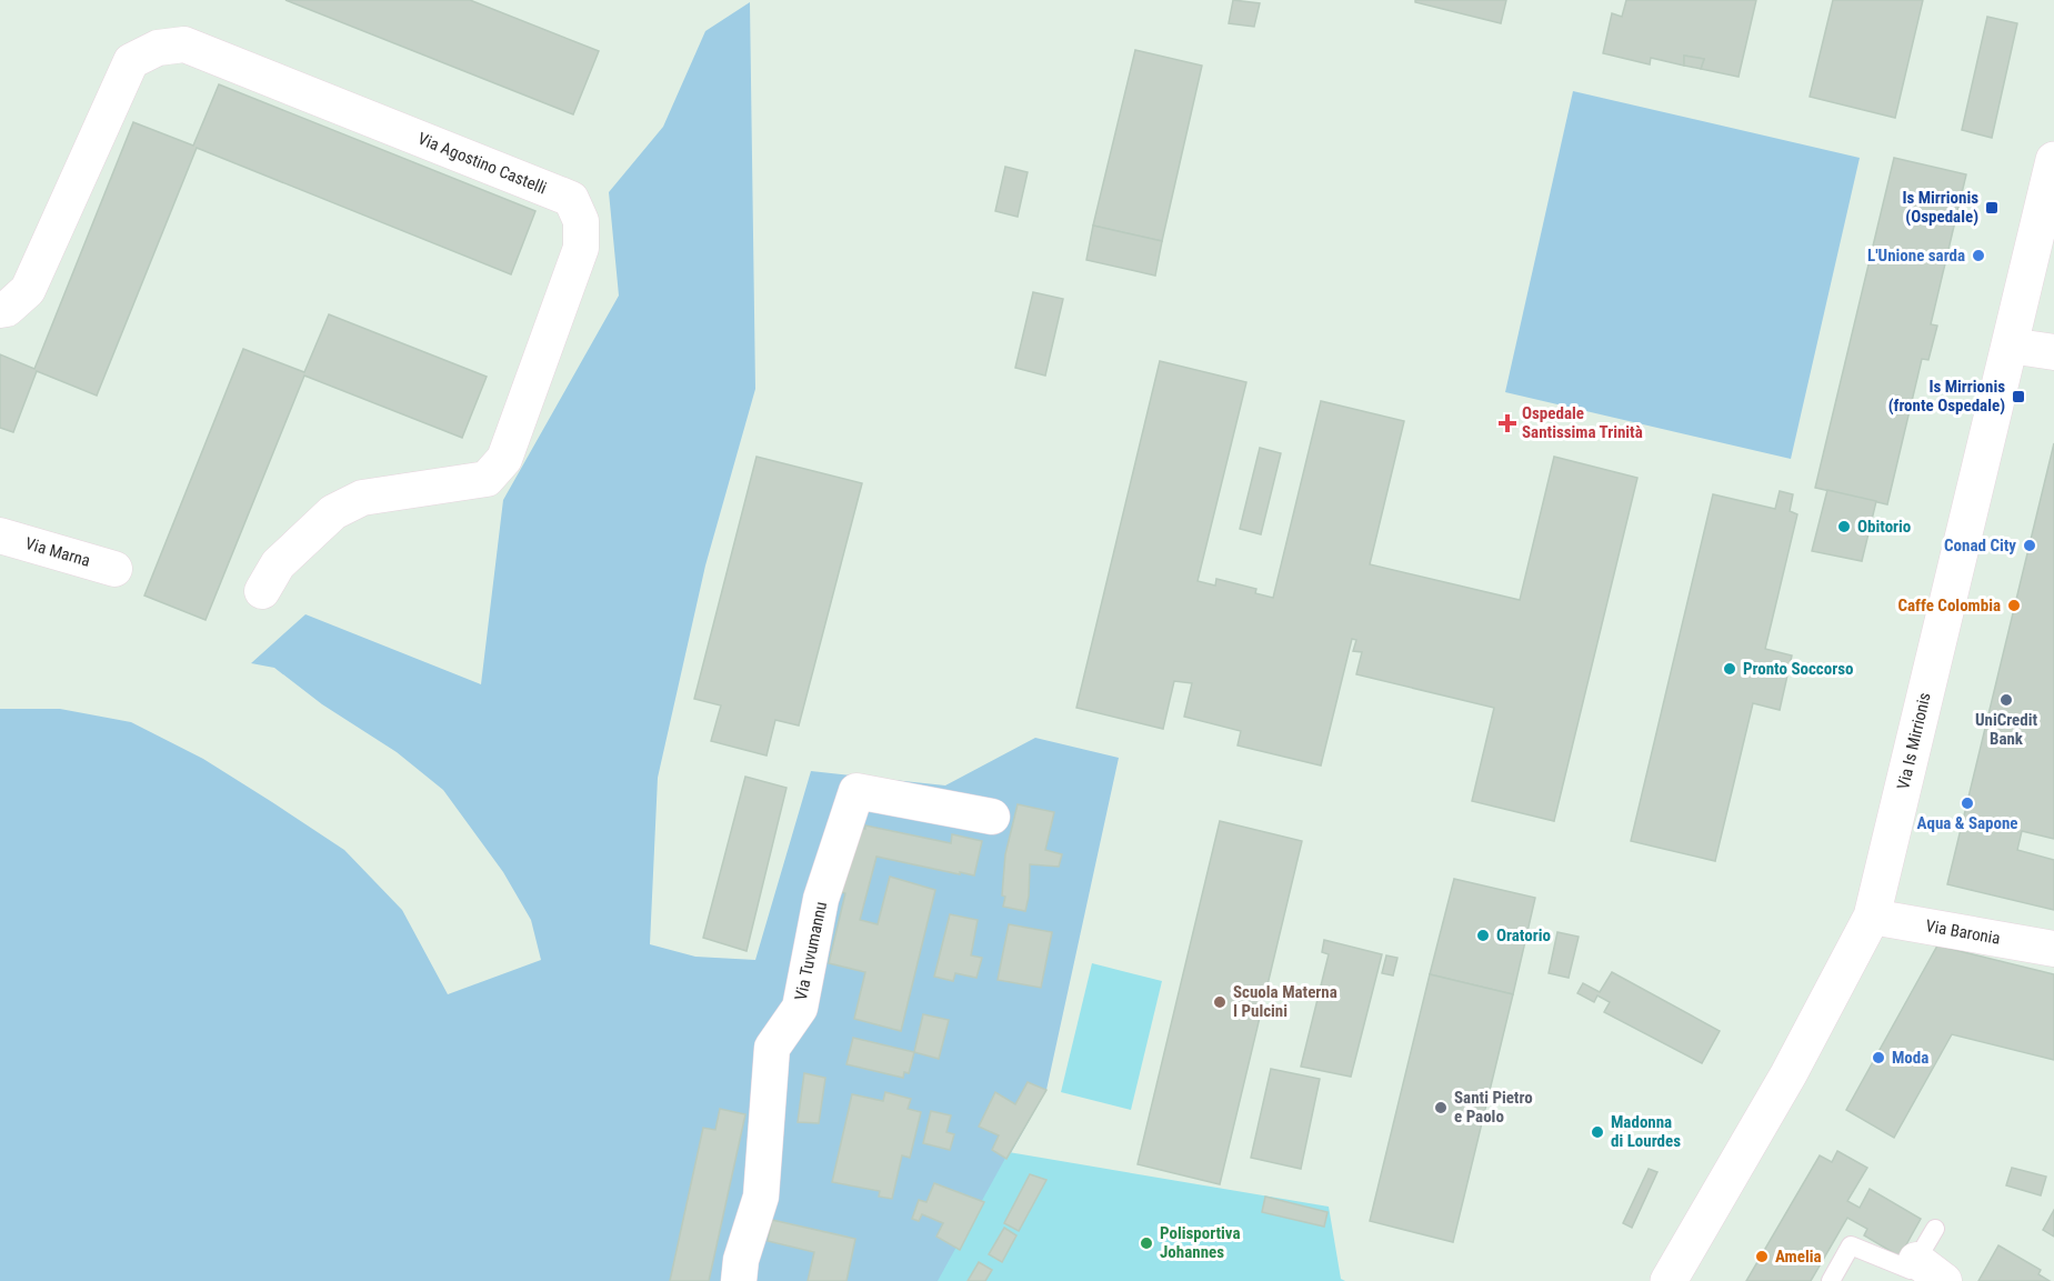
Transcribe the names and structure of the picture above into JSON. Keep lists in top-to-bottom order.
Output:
{
  "streets": {
    "street": [
      "Via Agostino Castelli",
      "Via Marna",
      "Via Is Mirrionis",
      "Via Baronia",
      "Via Tuvumannu"
    ]
  },
  "crossings": [
    ["Via Is Mirrionis", "Via Baronia"]
  ],
  "places": {
    "transit": ["Is Mirrionis (Ospedale)", "Is Mirrionis (fronte Ospedale)"],
    "other": [
      "L'Unione sarda",
      "Obitorio",
      "Conad City",
      "Caffe Colombia",
      "Pronto Soccorso",
      "UniCredit Bank",
      "Aqua & Sapone",
      "Oratorio",
      "Scuola Materna I Pulcini",
      "Moda",
      "Santi Pietro e Paolo",
      "Madonna di Lourdes",
      "Polisportiva Johannes",
      "Amelia"
    ],
    "health": ["Ospedale Santissima Trinità"]
  }
}
